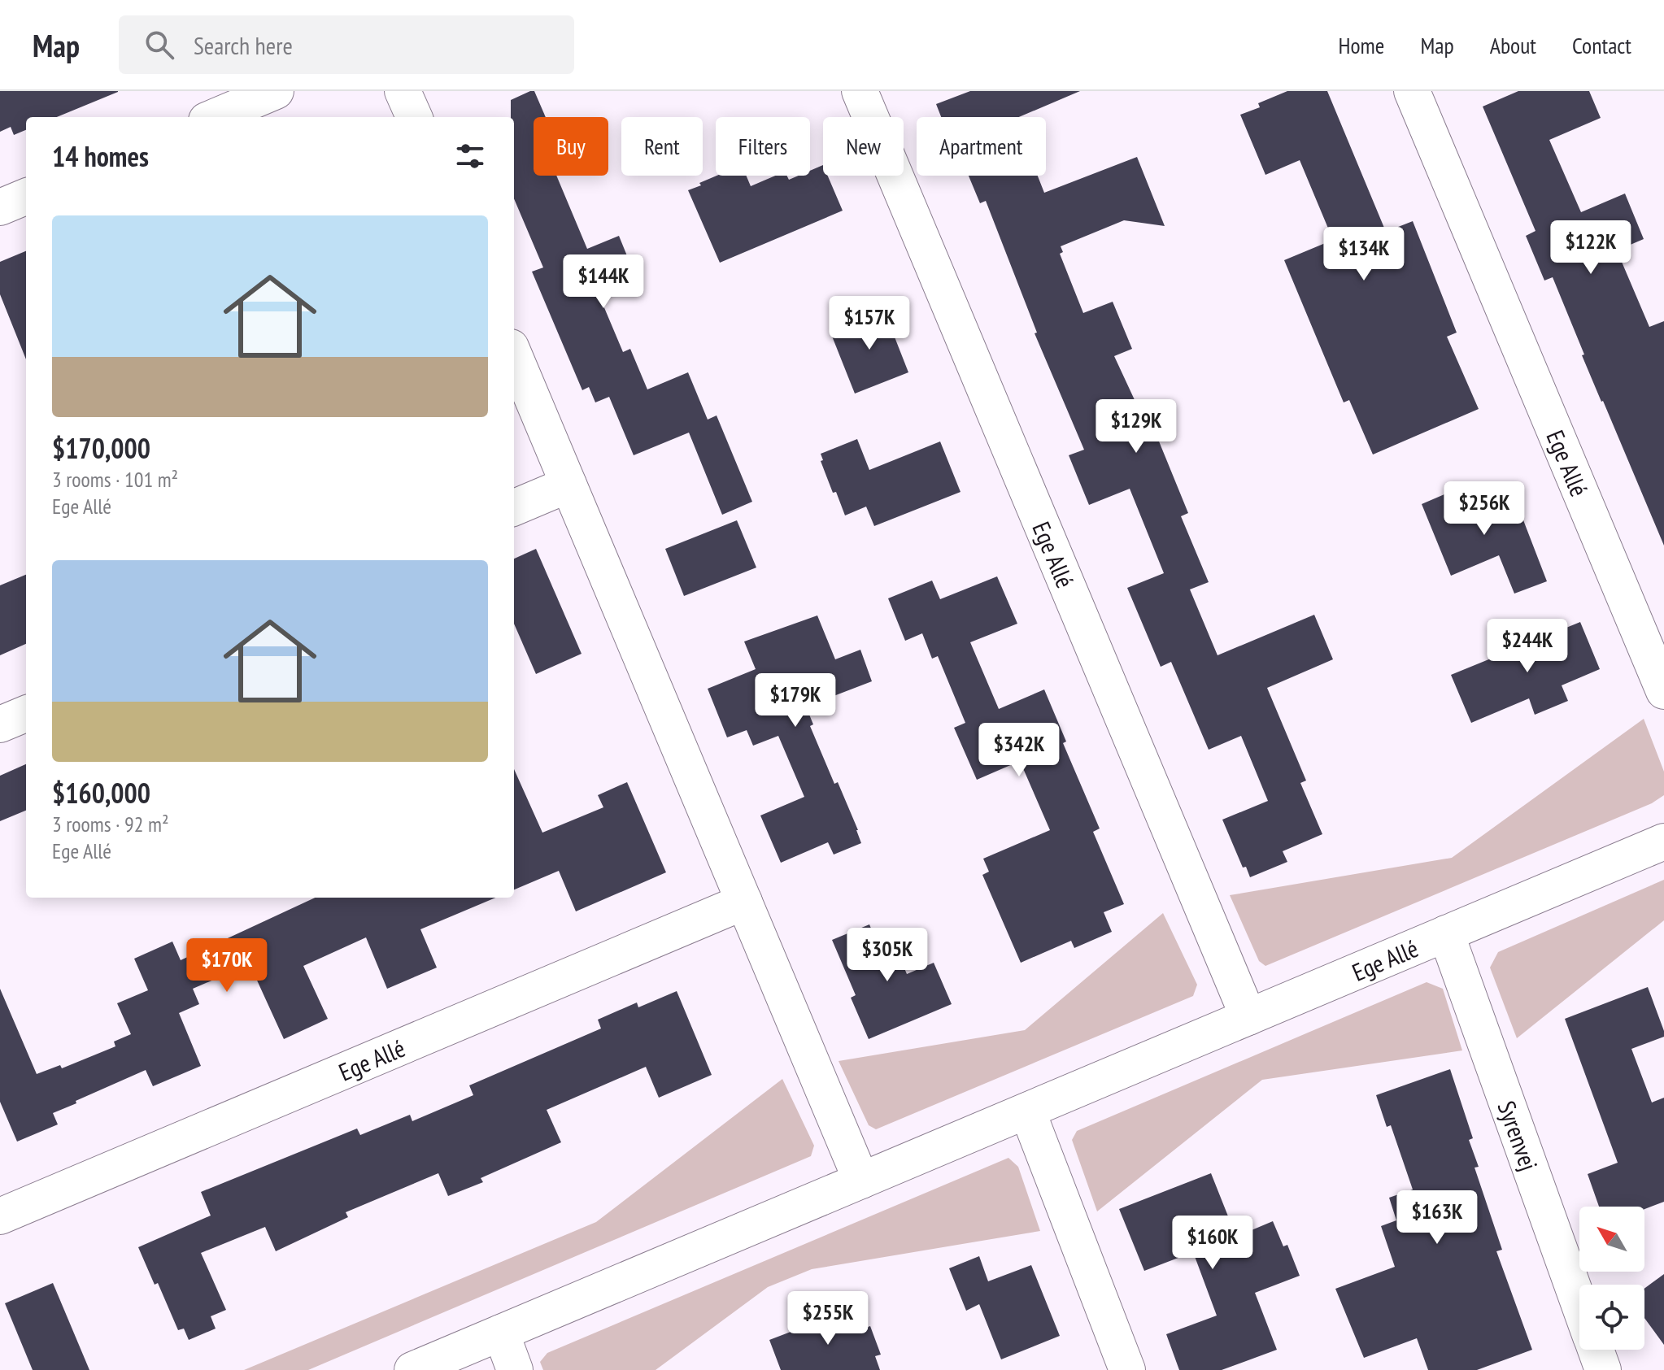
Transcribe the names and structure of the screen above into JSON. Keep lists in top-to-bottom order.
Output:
{
  "streets": {
    "street": ["Ege Allé", "Syrenvej"]
  },
  "crossings": [
    ["Ege Allé", "Syrenvej"]
  ],
  "north": "top left",
  "page": {
    "header": "Map",
    "search": "Search here",
    "nav": [
      "Home",
      "Map",
      "About",
      "Contact"
    ],
    "chip": [
      "Buy",
      "Rent",
      "Filters",
      "New",
      "Apartment"
    ],
    "heading": "14 homes",
    "list": [
      {
        "name": "$170,000",
        "note": "3 rooms · 101 m² · Ege Allé"
      },
      {
        "name": "$160,000",
        "note": "3 rooms · 92 m² · Ege Allé"
      }
    ],
    "price": [
      "$122K",
      "$134K",
      "$144K",
      "$157K",
      "$129K",
      "$256K",
      "$244K",
      "$179K",
      "$342K",
      "$305K",
      "$170K",
      "$163K",
      "$160K",
      "$255K"
    ]
  }
}
